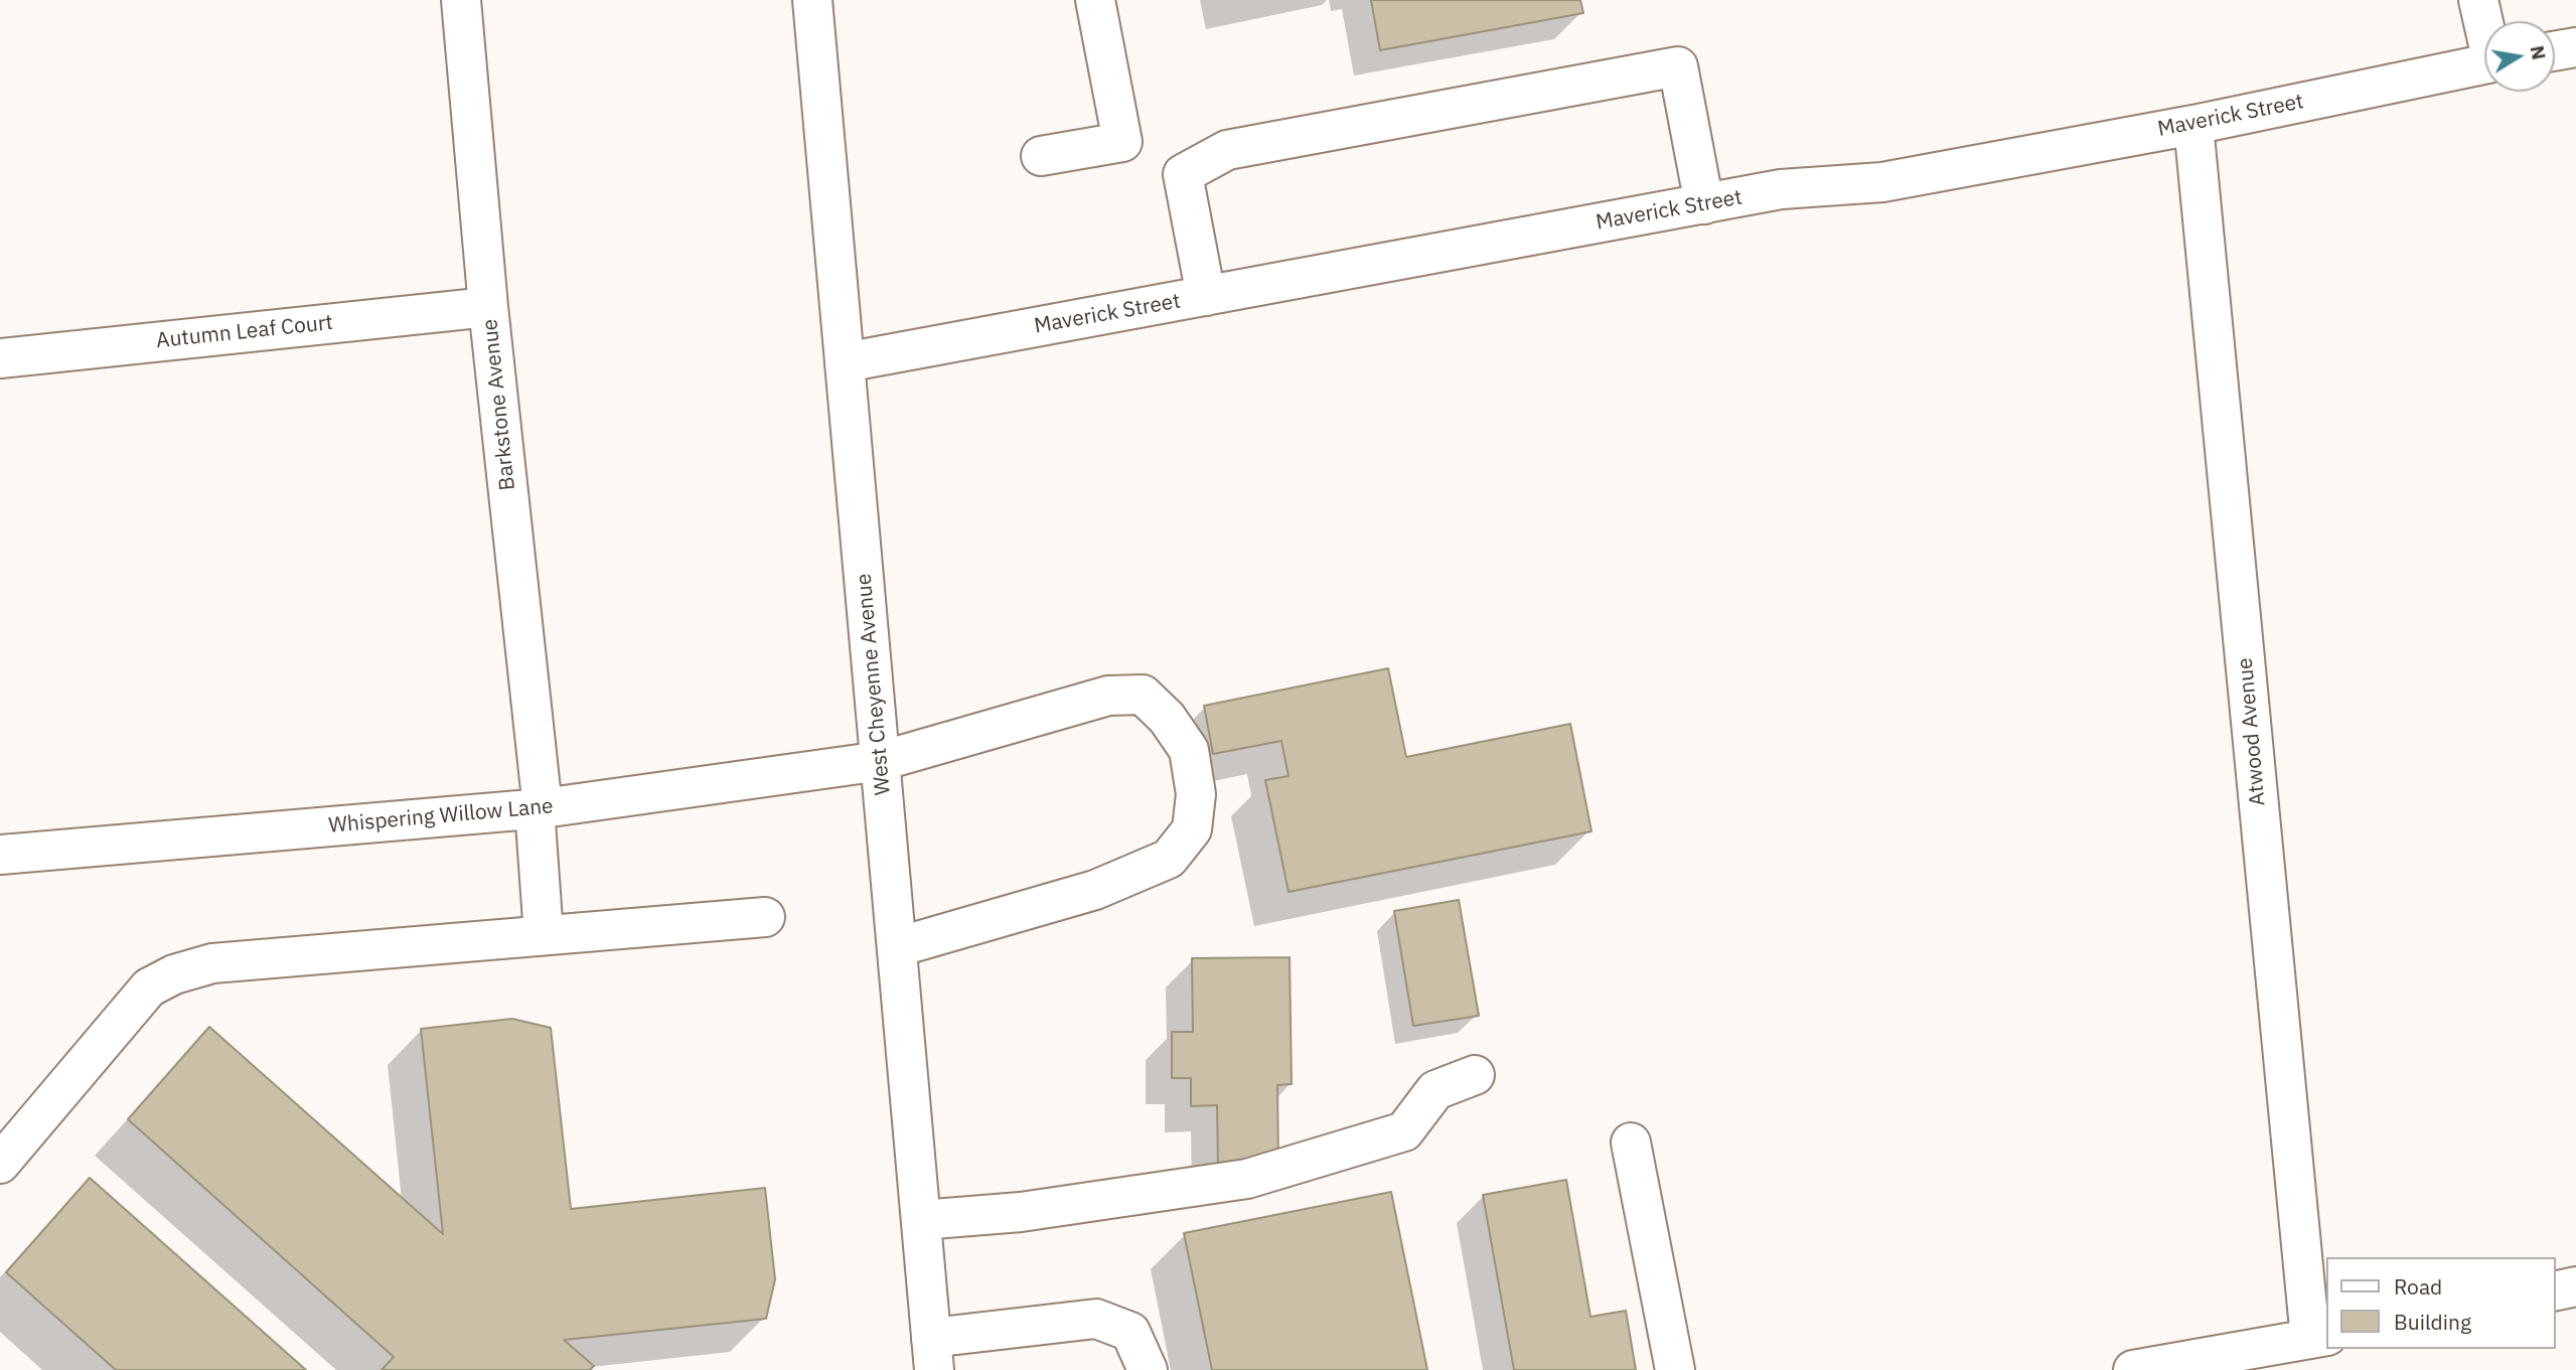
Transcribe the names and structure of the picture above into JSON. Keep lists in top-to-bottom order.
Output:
{
  "streets": {
    "street": [
      "Maverick Street",
      "Autumn Leaf Court",
      "Barkstone Avenue",
      "West Cheyenne Avenue",
      "Atwood Avenue",
      "Whispering Willow Lane"
    ]
  },
  "crossings": [
    ["Maverick Street", "West Cheyenne Avenue"],
    ["Maverick Street", "Atwood Avenue"],
    ["Autumn Leaf Court", "Barkstone Avenue"],
    ["Barkstone Avenue", "Whispering Willow Lane"],
    ["West Cheyenne Avenue", "Whispering Willow Lane"]
  ],
  "legend": ["Road", "Building"],
  "north": "right"
}
